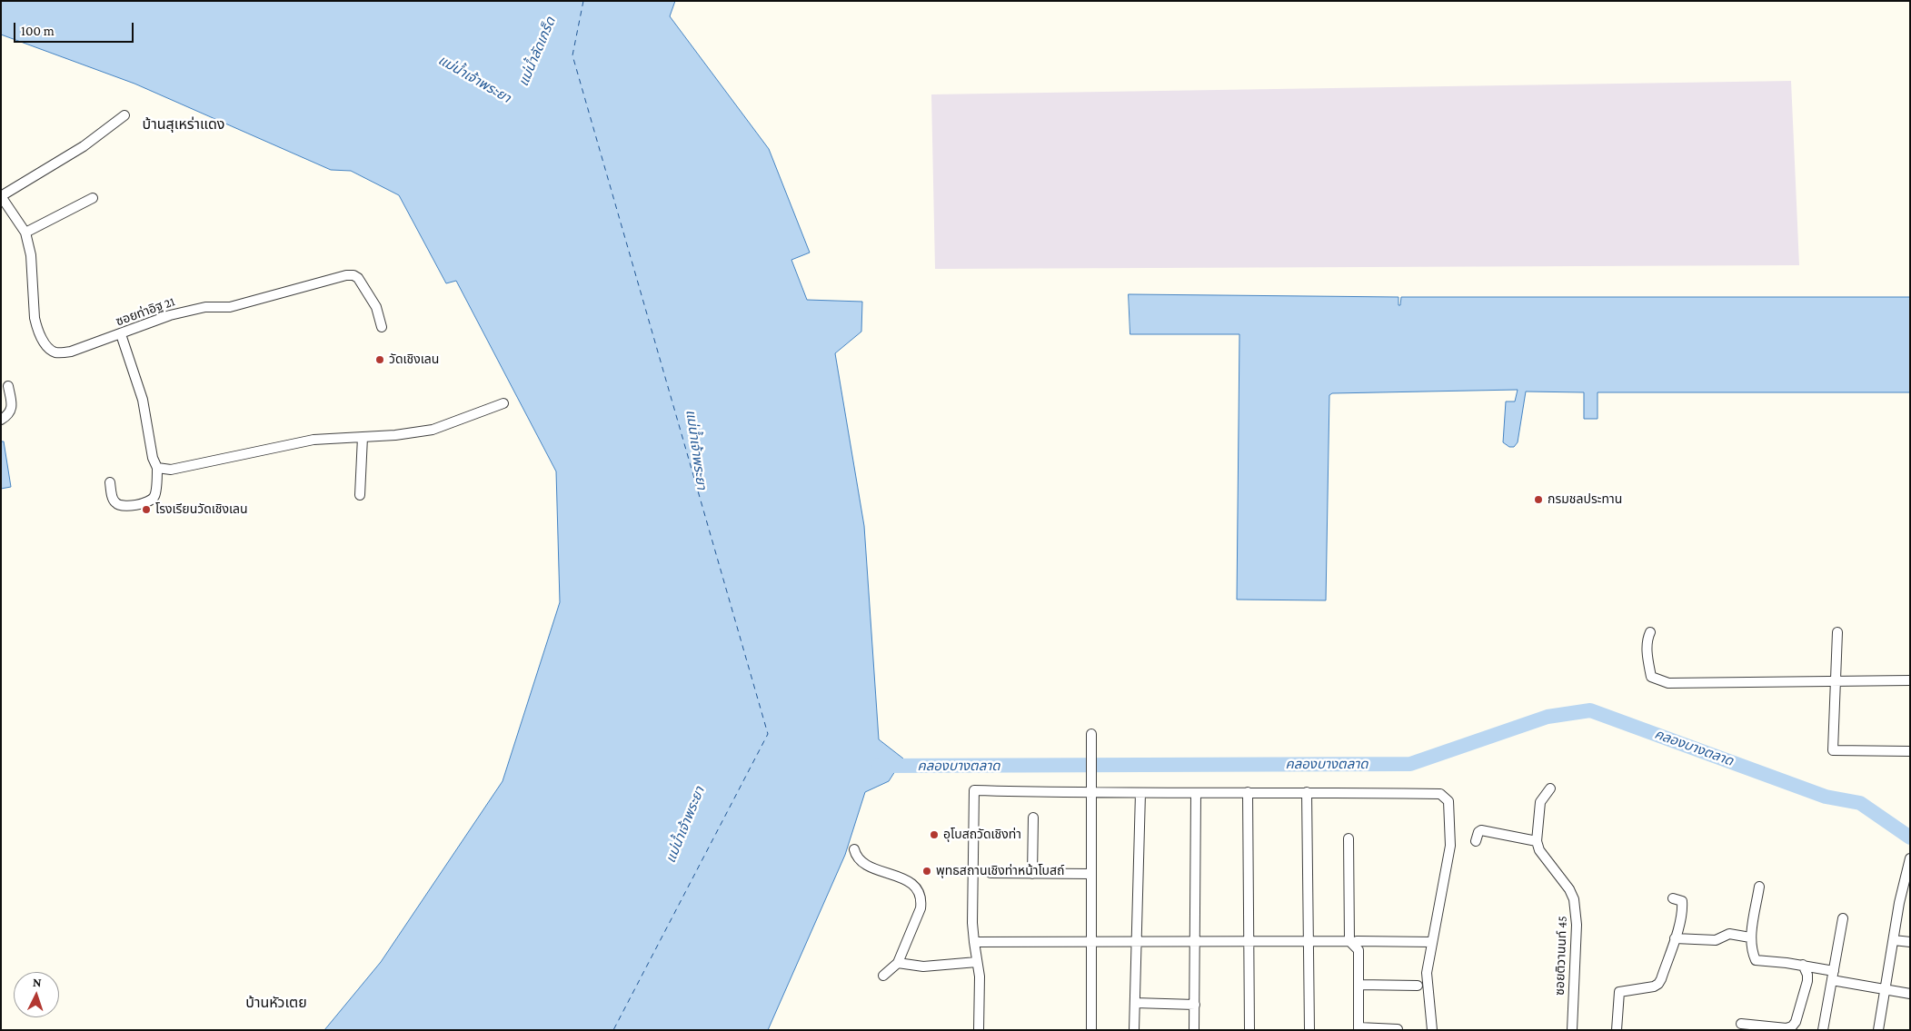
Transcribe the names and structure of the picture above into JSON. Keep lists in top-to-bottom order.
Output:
{
  "streets": {
    "street": ["ซอยท่าอิฐ 21", "ซอยติวานนท์ 45"]
  },
  "districts": ["บ้านสุเหร่าแดง", "บ้านหัวเตย"],
  "water": ["แม่น้ำลัดเกร็ด", "แม่น้ำเจ้าพระยา", "คลองบางตลาด"],
  "places": [
    "วัดเชิงเลน",
    "กรมชลประทาน",
    "โรงเรียนวัดเชิงเลน",
    "อุโบสถวัดเชิงท่า",
    "พุทธสถานเชิงท่าหน้าโบสถ์"
  ],
  "scale_bar": "100 m",
  "north": "top"
}
